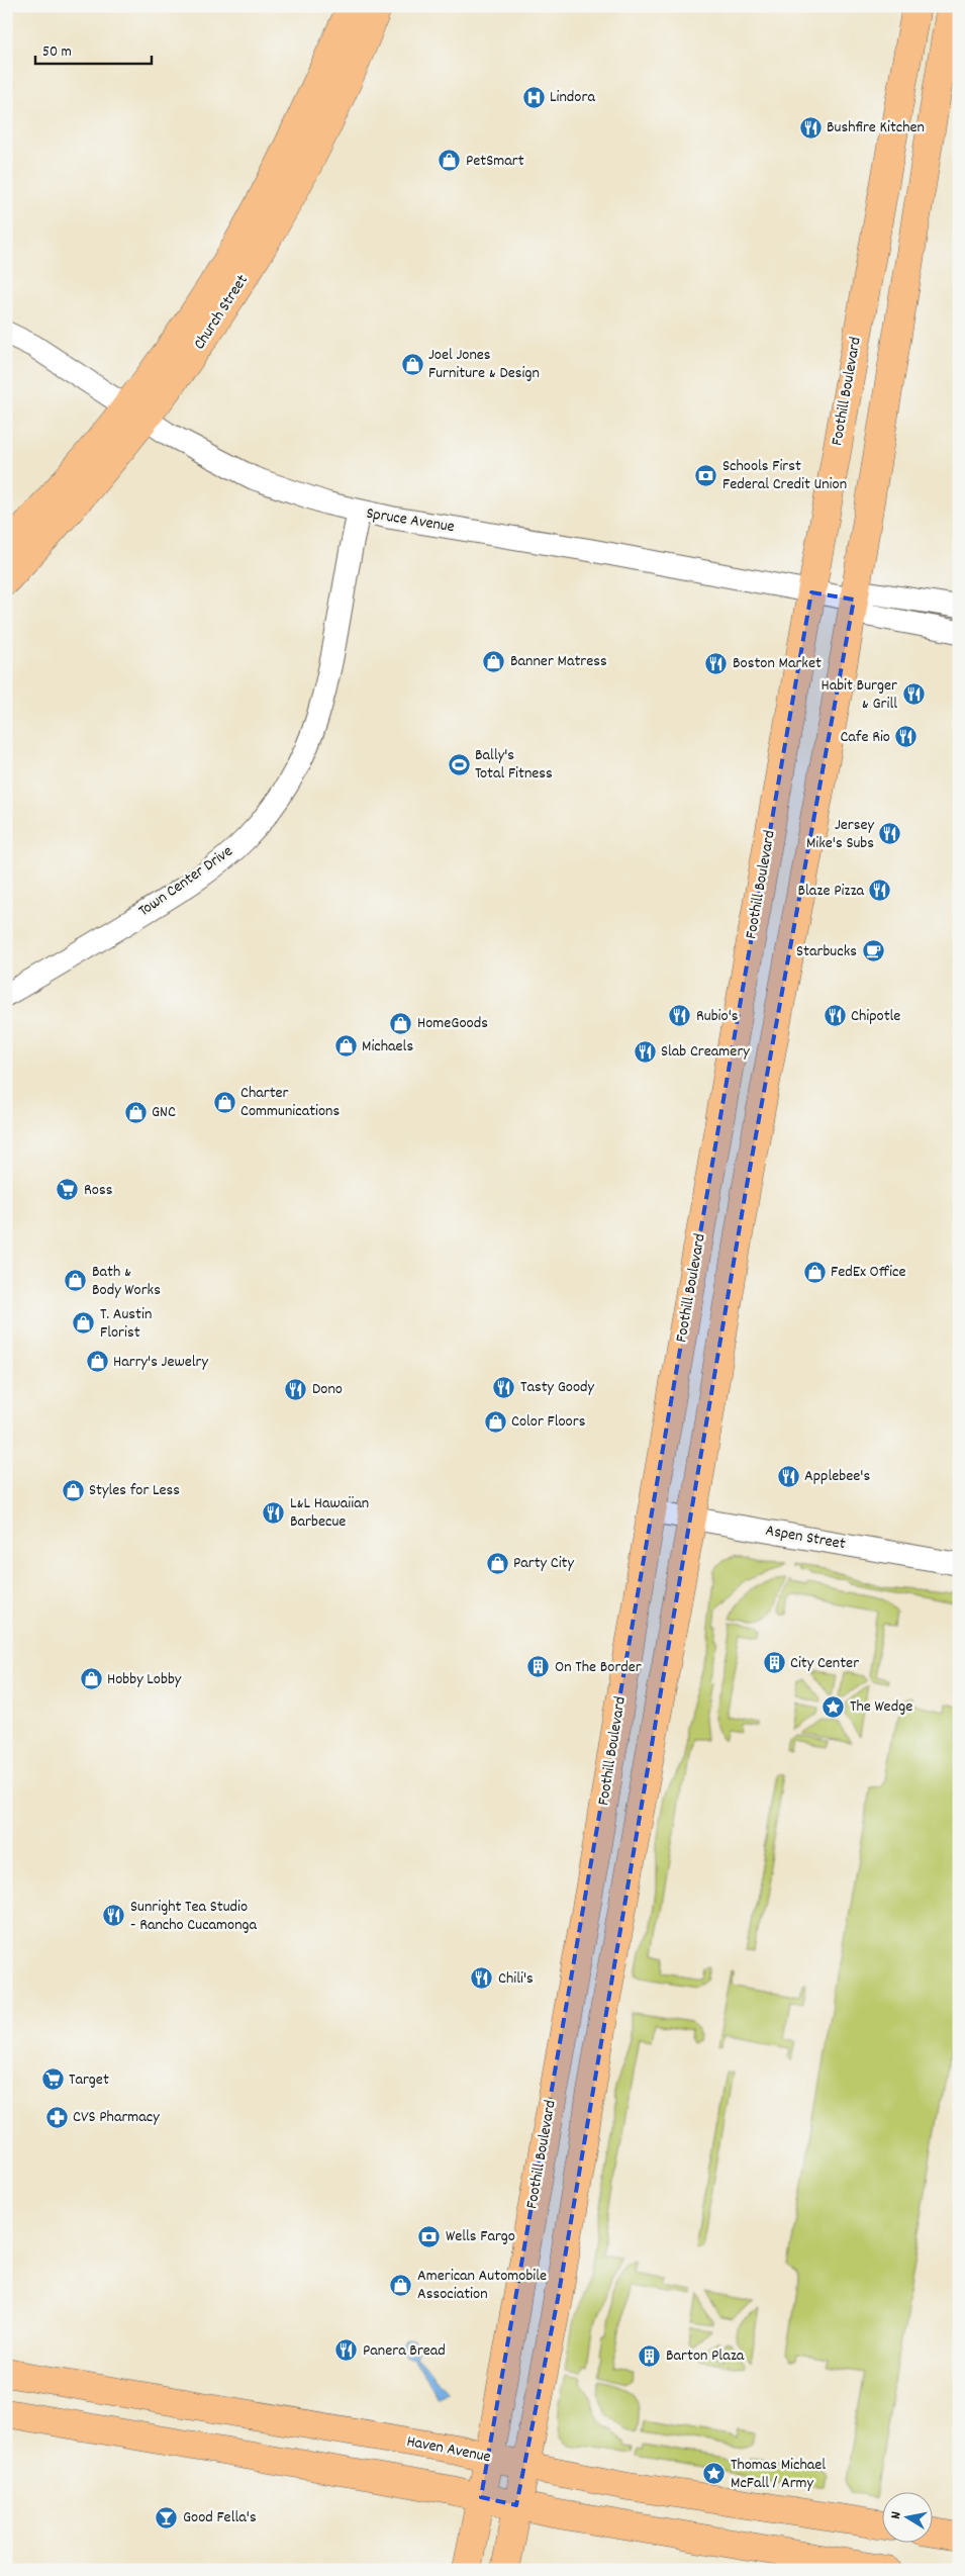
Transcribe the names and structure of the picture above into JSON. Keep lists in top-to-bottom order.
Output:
{
  "streets": {
    "main road": ["Church Street", "Foothill Boulevard", "Haven Avenue"],
    "street": ["Spruce Avenue", "Town Center Drive", "Aspen Street"]
  },
  "crossings": [
    ["Church Street", "Spruce Avenue"],
    ["Foothill Boulevard", "Spruce Avenue"],
    ["Foothill Boulevard", "Aspen Street"],
    ["Foothill Boulevard", "Haven Avenue"],
    ["Spruce Avenue", "Town Center Drive"]
  ],
  "places": {
    "hospital": ["Lindora"],
    "restaurant": [
      "Bushfire Kitchen",
      "Boston Market",
      "Habit Burger & Grill",
      "Cafe Rio",
      "Jersey Mike's Subs",
      "Blaze Pizza",
      "Rubio's",
      "Chipotle",
      "Slab Creamery",
      "Tasty Goody",
      "Dono",
      "Applebee's",
      "L&L Hawaiian Barbecue",
      "Sunright Tea Studio - Rancho Cucamonga",
      "Chili's",
      "Panera Bread"
    ],
    "shop": [
      "PetSmart",
      "Joel Jones Furniture & Design",
      "Banner Matress",
      "HomeGoods",
      "Michaels",
      "Charter Communications",
      "GNC",
      "FedEx Office",
      "Bath & Body Works",
      "T. Austin Florist",
      "Harry's Jewelry",
      "Color Floors",
      "Styles for Less",
      "Party City",
      "Hobby Lobby",
      "American Automobile Association"
    ],
    "bank": ["Schools First Federal Credit Union", "Wells Fargo"],
    "sports": ["Bally's Total Fitness"],
    "cafe": ["Starbucks"],
    "supermarket": ["Ross", "Target"],
    "building": ["City Center", "On The Border", "Barton Plaza"],
    "place": ["The Wedge", "Thomas Michael McFall / Army"],
    "pharmacy": ["CVS Pharmacy"],
    "bar": ["Good Fella's"]
  },
  "scale_bar": "50 m",
  "north": "left"
}
